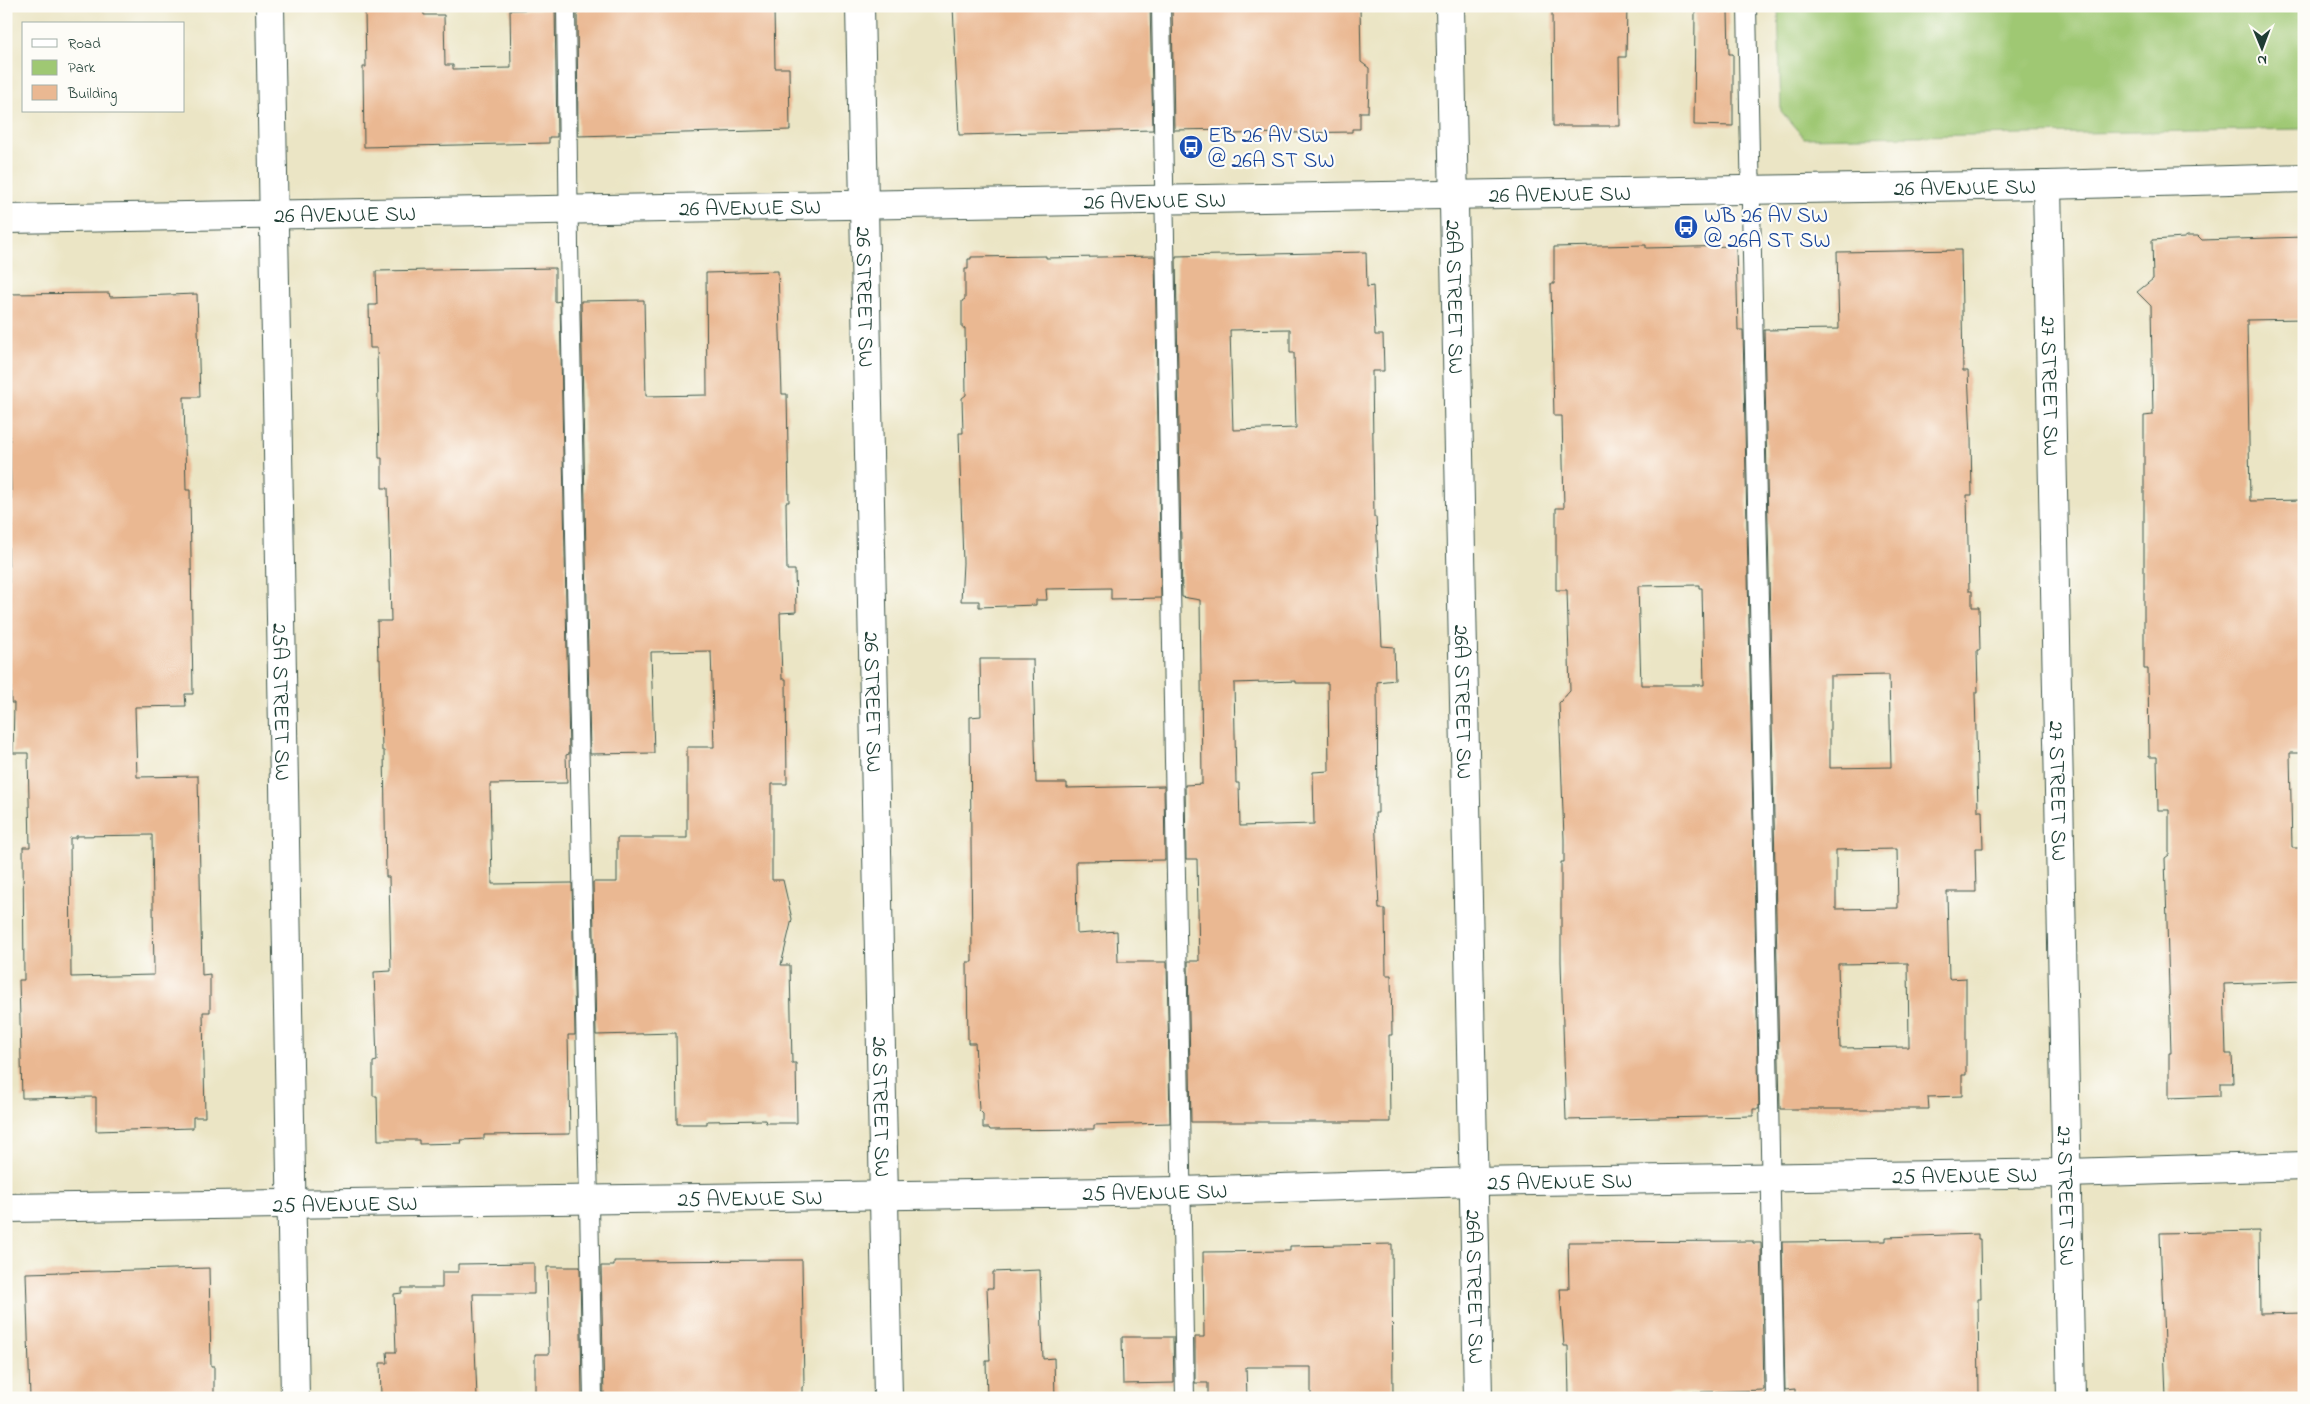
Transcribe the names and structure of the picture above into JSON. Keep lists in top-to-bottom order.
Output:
{
  "streets": {
    "street": [
      "26 AVENUE SW",
      "26 STREET SW",
      "26A STREET SW",
      "27 STREET SW",
      "25A STREET SW",
      "25 AVENUE SW"
    ]
  },
  "crossings": [
    ["26 AVENUE SW", "26 STREET SW"],
    ["26 AVENUE SW", "26A STREET SW"],
    ["26 AVENUE SW", "27 STREET SW"],
    ["26 AVENUE SW", "25A STREET SW"],
    ["26 STREET SW", "25 AVENUE SW"],
    ["26A STREET SW", "25 AVENUE SW"],
    ["27 STREET SW", "25 AVENUE SW"],
    ["25A STREET SW", "25 AVENUE SW"]
  ],
  "places": {
    "bus stop": ["EB 26 AV SW @ 26A ST SW", "WB 26 AV SW @ 26A ST SW"]
  },
  "legend": ["Road", "Park", "Building"],
  "north": "bottom"
}
